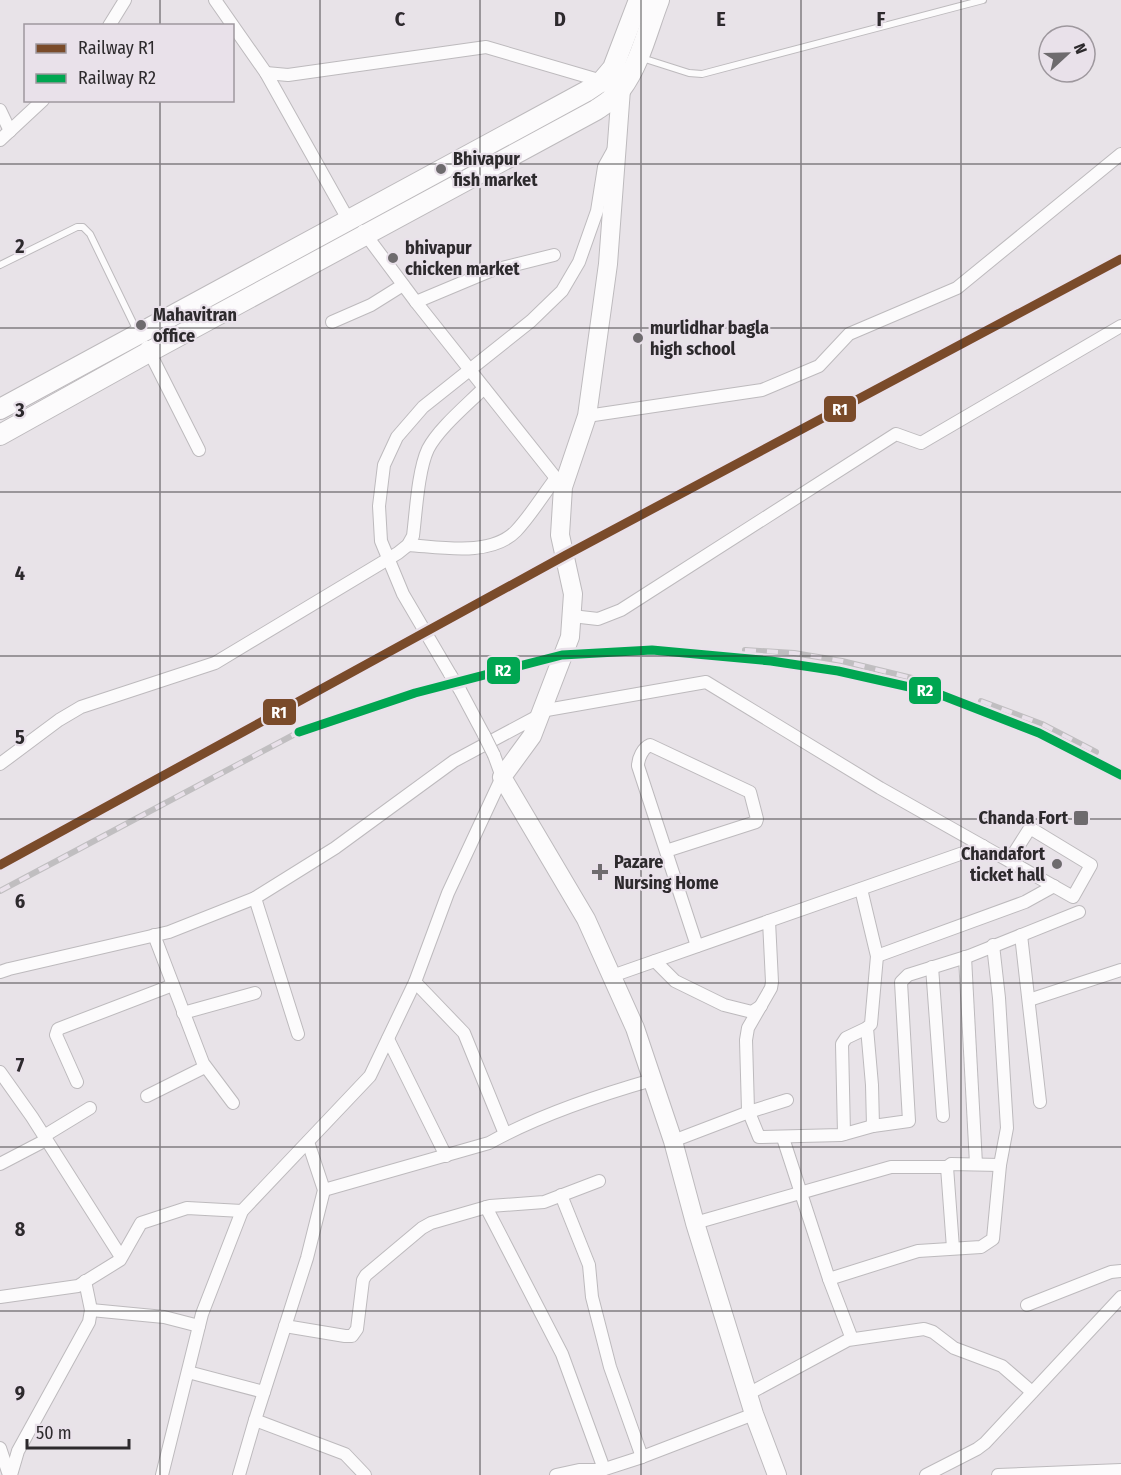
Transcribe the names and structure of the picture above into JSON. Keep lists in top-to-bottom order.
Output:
{
  "places": {
    "other": [
      "Bhivapur fish market",
      "bhivapur chicken market",
      "Mahavitran office",
      "murlidhar bagla high school",
      "Chandafort ticket hall"
    ],
    "transit": ["Chanda Fort"],
    "health": ["Pazare Nursing Home"]
  },
  "lines": ["rail line R1", "rail line R2"],
  "legend": ["Railway R1", "Railway R2"],
  "scale_bar": "50 m",
  "north": "right",
  "grid": {
    "columns": [
      "C",
      "D",
      "E",
      "F"
    ],
    "rows": [
      "2",
      "3",
      "4",
      "5",
      "6",
      "7",
      "8",
      "9"
    ]
  }
}
